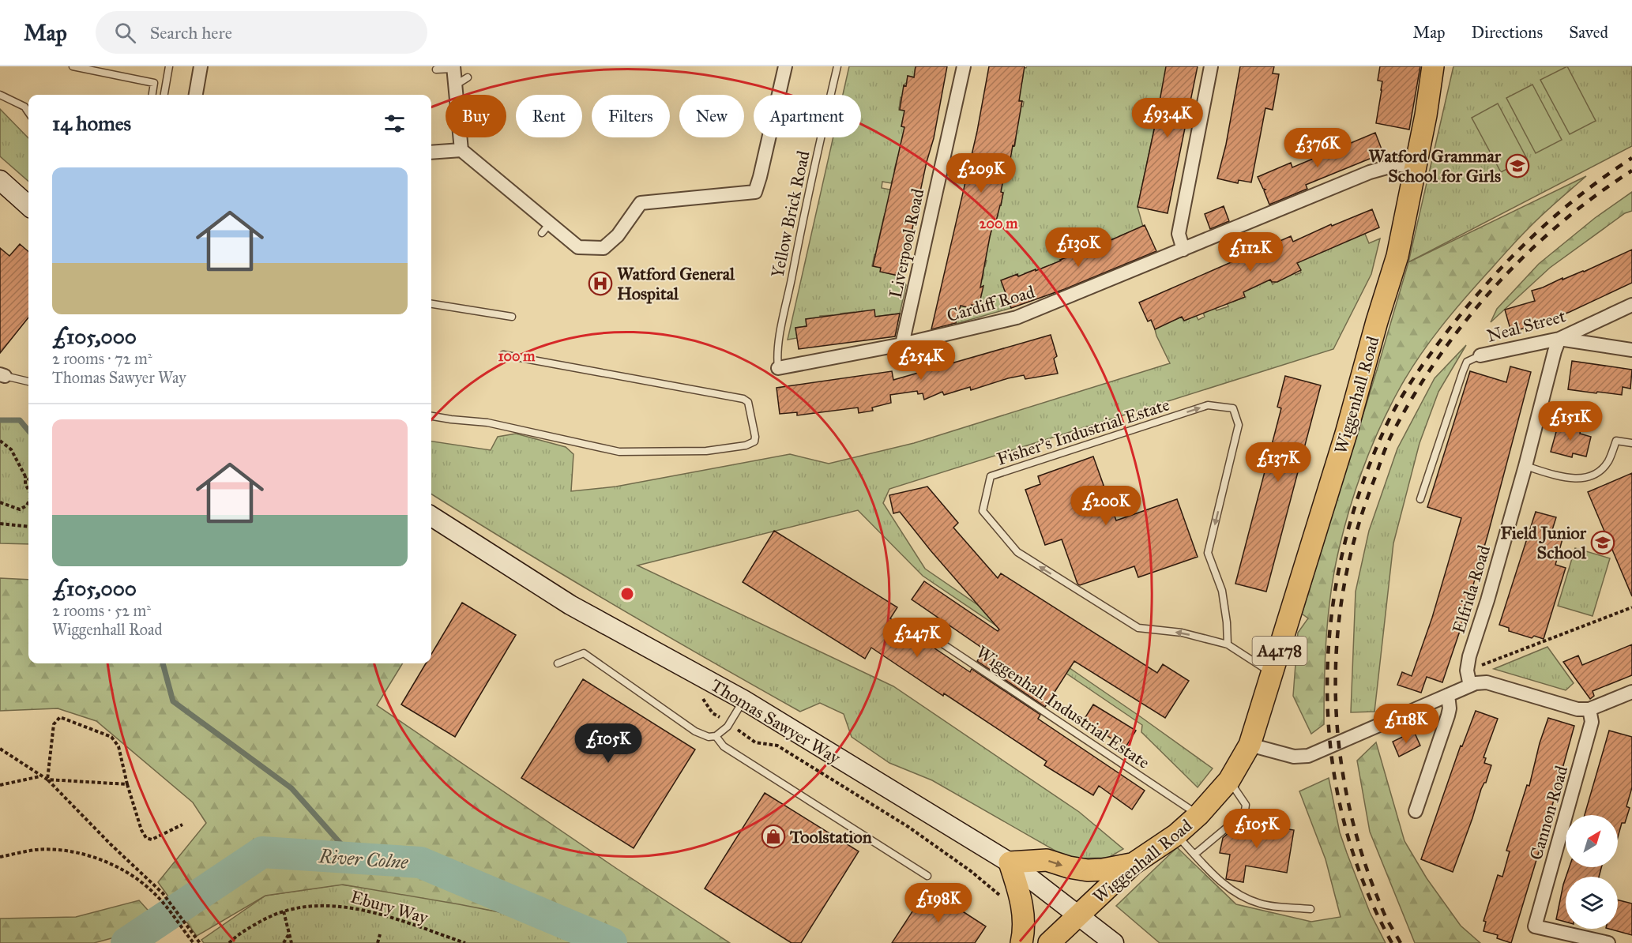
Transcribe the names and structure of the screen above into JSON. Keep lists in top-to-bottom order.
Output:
{
  "streets": {
    "main road": ["Wiggenhall Road", "A4178"],
    "street": [
      "Liverpool Road",
      "Cardiff Road",
      "Neal Street",
      "Elfrida Road",
      "Thomas Sawyer Way",
      "Cannon Road"
    ],
    "lane": ["Yellow Brick Road", "Fisher's Industrial Estate", "Wiggenhall Industrial Estate"],
    "path": ["Ebury Way"]
  },
  "crossings": [
    ["Yellow Brick Road", "Cardiff Road"],
    ["Liverpool Road", "Cardiff Road"],
    ["Cardiff Road", "Wiggenhall Road"],
    ["Neal Street", "Elfrida Road"],
    ["Wiggenhall Road", "Fisher's Industrial Estate"],
    ["Wiggenhall Road", "Wiggenhall Industrial Estate"],
    ["Wiggenhall Road", "Thomas Sawyer Way"]
  ],
  "water": ["River Colne"],
  "places": {
    "school or university": ["Watford Grammar School for Girls", "Field Junior School"],
    "hospital": ["Watford General Hospital"],
    "shop": ["Toolstation"]
  },
  "north": "top right",
  "page": {
    "header": "Map",
    "search": "Search here",
    "nav": ["Map", "Directions", "Saved"],
    "chip": [
      "Buy",
      "Rent",
      "Filters",
      "New",
      "Apartment"
    ],
    "heading": "14 homes",
    "price": [
      "£93.4K",
      "£376K",
      "£209K",
      "£130K",
      "£112K",
      "£254K",
      "£151K",
      "£137K",
      "£200K",
      "£247K",
      "£118K",
      "£105K",
      "£105K",
      "£198K"
    ],
    "list": [
      {
        "name": "£105,000",
        "note": "2 rooms · 72 m² · Thomas Sawyer Way"
      },
      {
        "name": "£105,000",
        "note": "2 rooms · 52 m² · Wiggenhall Road"
      }
    ]
  },
  "rings": ["200 m", "100 m"]
}
